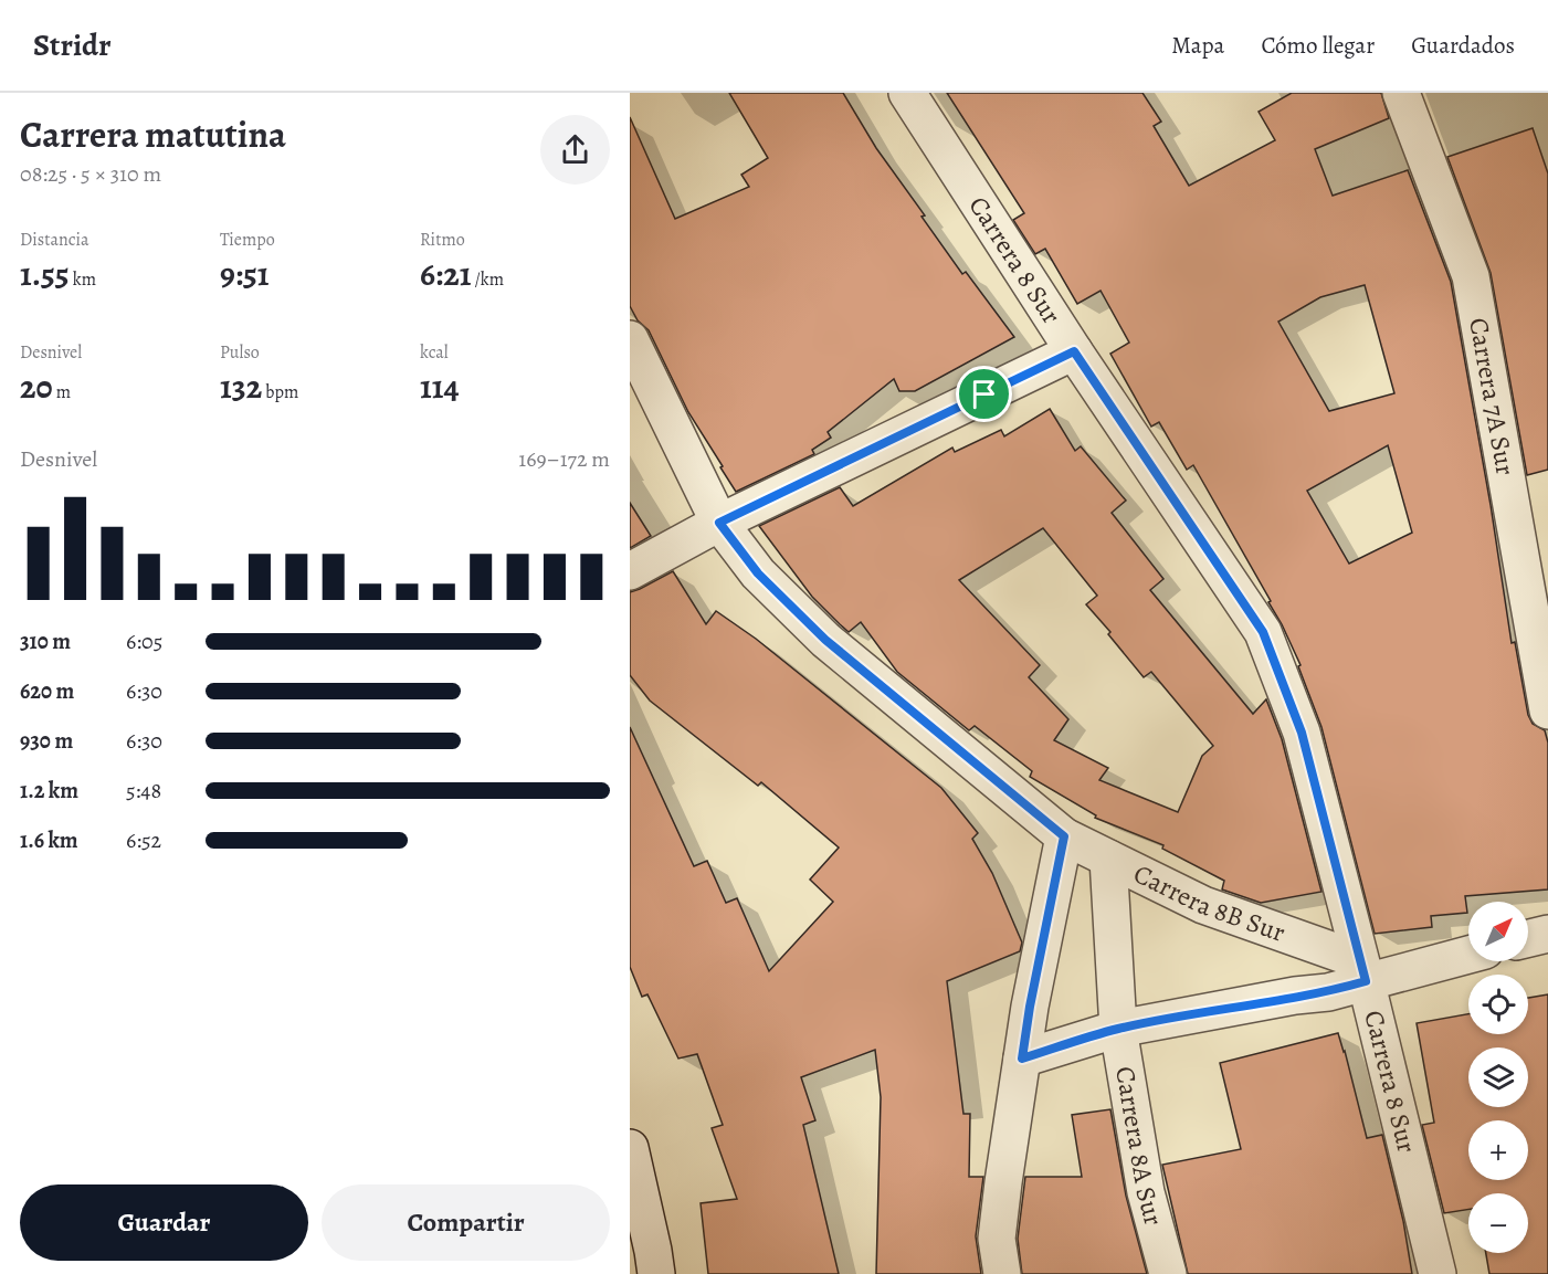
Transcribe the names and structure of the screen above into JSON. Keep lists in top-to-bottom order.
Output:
{
  "streets": {
    "street": [
      "Carrera 8 Sur",
      "Carrera 7A Sur",
      "Carrera 8B Sur",
      "Carrera 8A Sur"
    ]
  },
  "crossings": [
    ["Carrera 8 Sur", "Carrera 8B Sur"],
    ["Carrera 8B Sur", "Carrera 8A Sur"]
  ],
  "north": "top right",
  "page": {
    "header": "Stridr",
    "nav": ["Mapa", "Cómo llegar", "Guardados"],
    "heading": ["Carrera matutina", "08:25 · 5 × 310 m"],
    "stats": [
      ["Distancia", "1.55 km"],
      ["Tiempo", "9:51"],
      ["Ritmo", "6:21 /km"],
      ["Desnivel", "20 m"],
      ["Pulso", "132 bpm"],
      ["kcal", "114"]
    ],
    "chart": ["Desnivel", "169–172 m"],
    "list": [
      {
        "name": "310 m",
        "note": "6:05"
      },
      {
        "name": "620 m",
        "note": "6:30"
      },
      {
        "name": "930 m",
        "note": "6:30"
      },
      {
        "name": "1.2 km",
        "note": "5:48"
      },
      {
        "name": "1.6 km",
        "note": "6:52"
      }
    ],
    "map_buttons": ["+", "−"],
    "buttons": ["Guardar", "Compartir"]
  }
}
